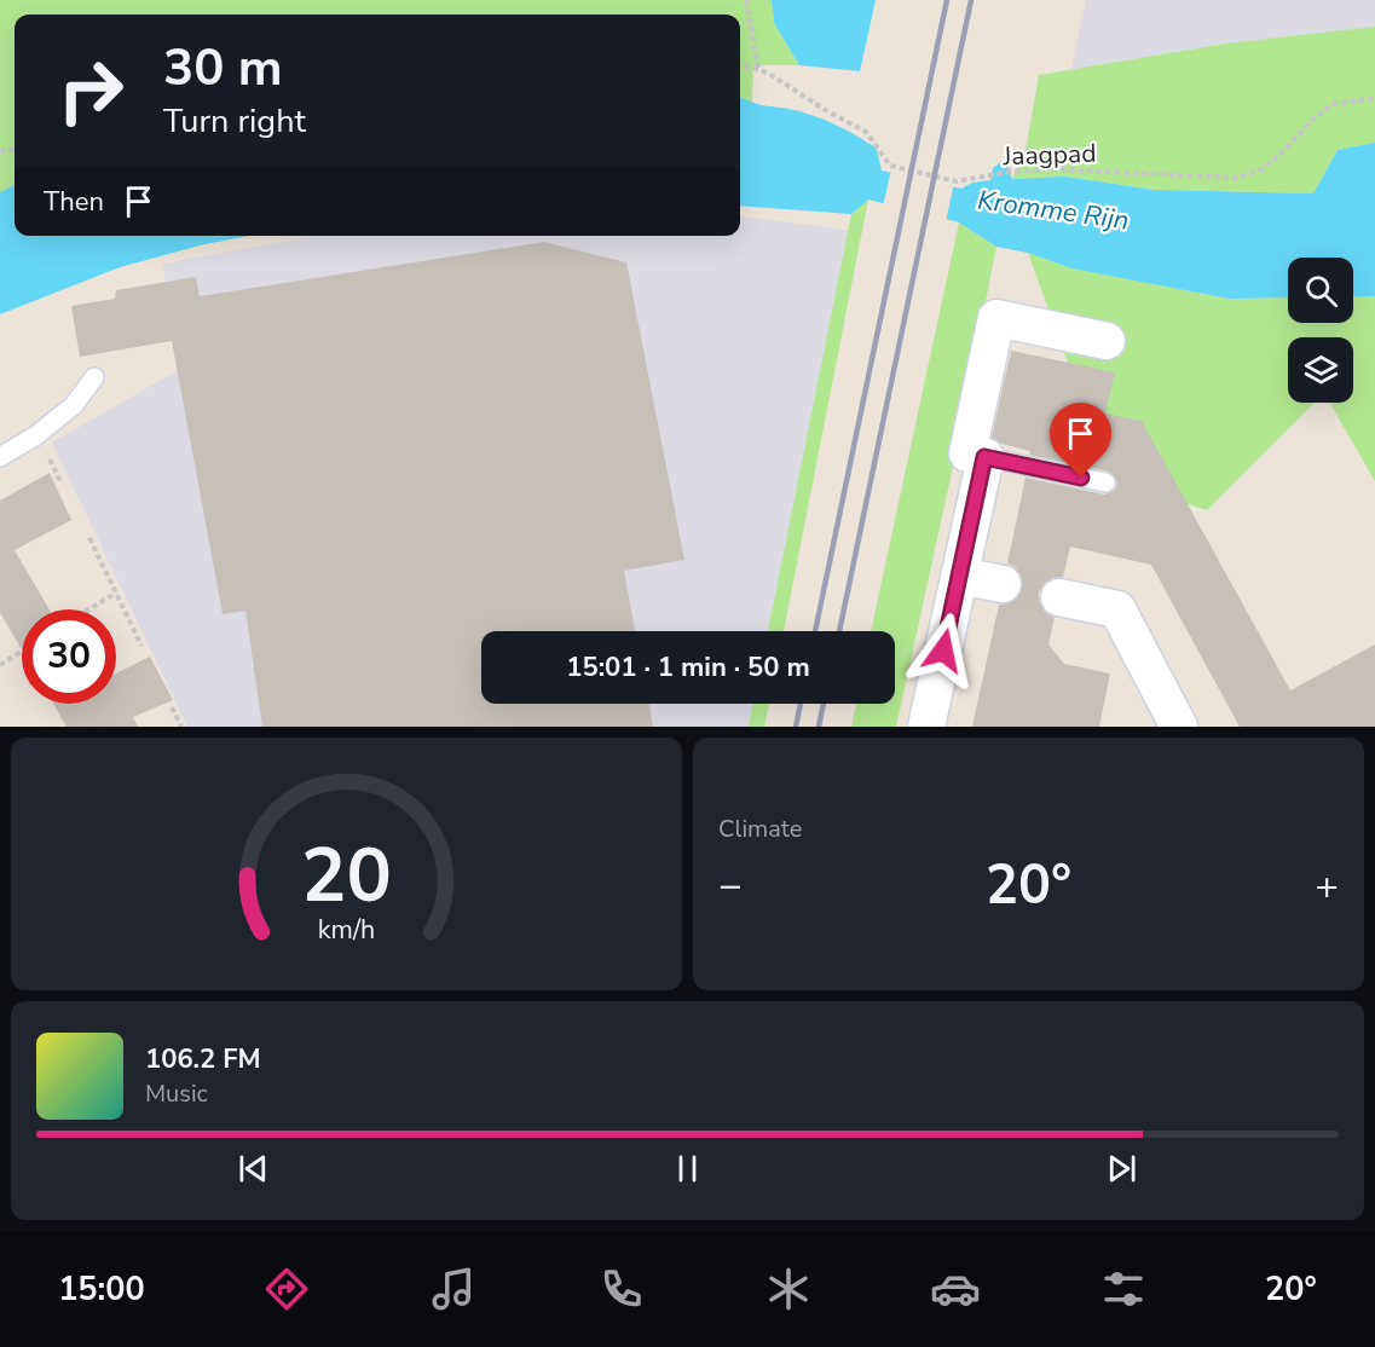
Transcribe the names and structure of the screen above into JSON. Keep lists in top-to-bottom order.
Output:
{
  "streets": {
    "path": ["Jaagpad"]
  },
  "water": ["Kromme Rijn"],
  "page": {
    "turn": ["30 m", "Turn right"],
    "then": "Then",
    "limit": "30",
    "trip": "15:01 · 1 min · 50 m",
    "tile": "Climate",
    "heat": ["−", "20°", "+"],
    "song": ["106.2 FM", "Music"],
    "tabs": ["15:00", "20°"],
    "gauge": ["20", "km/h"]
  }
}
